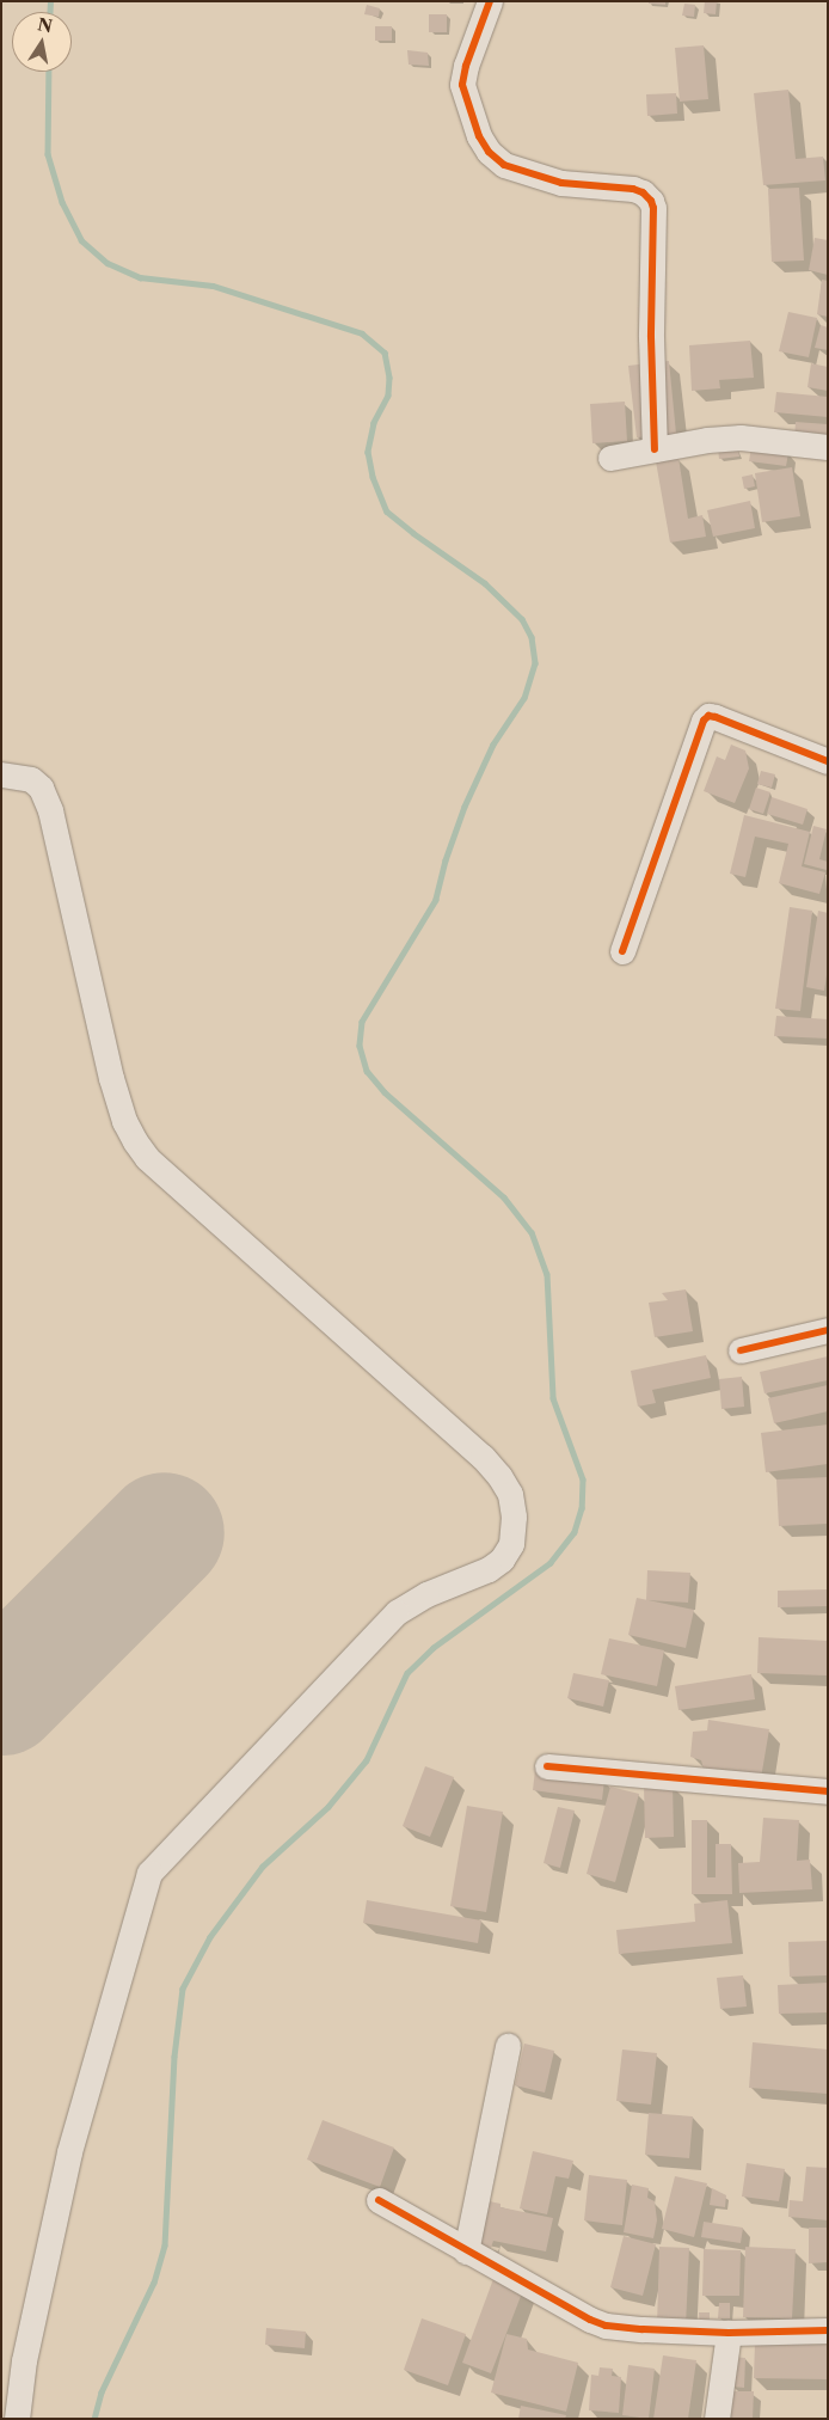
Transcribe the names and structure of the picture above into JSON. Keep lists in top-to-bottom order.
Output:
{
  "north": "top"
}
